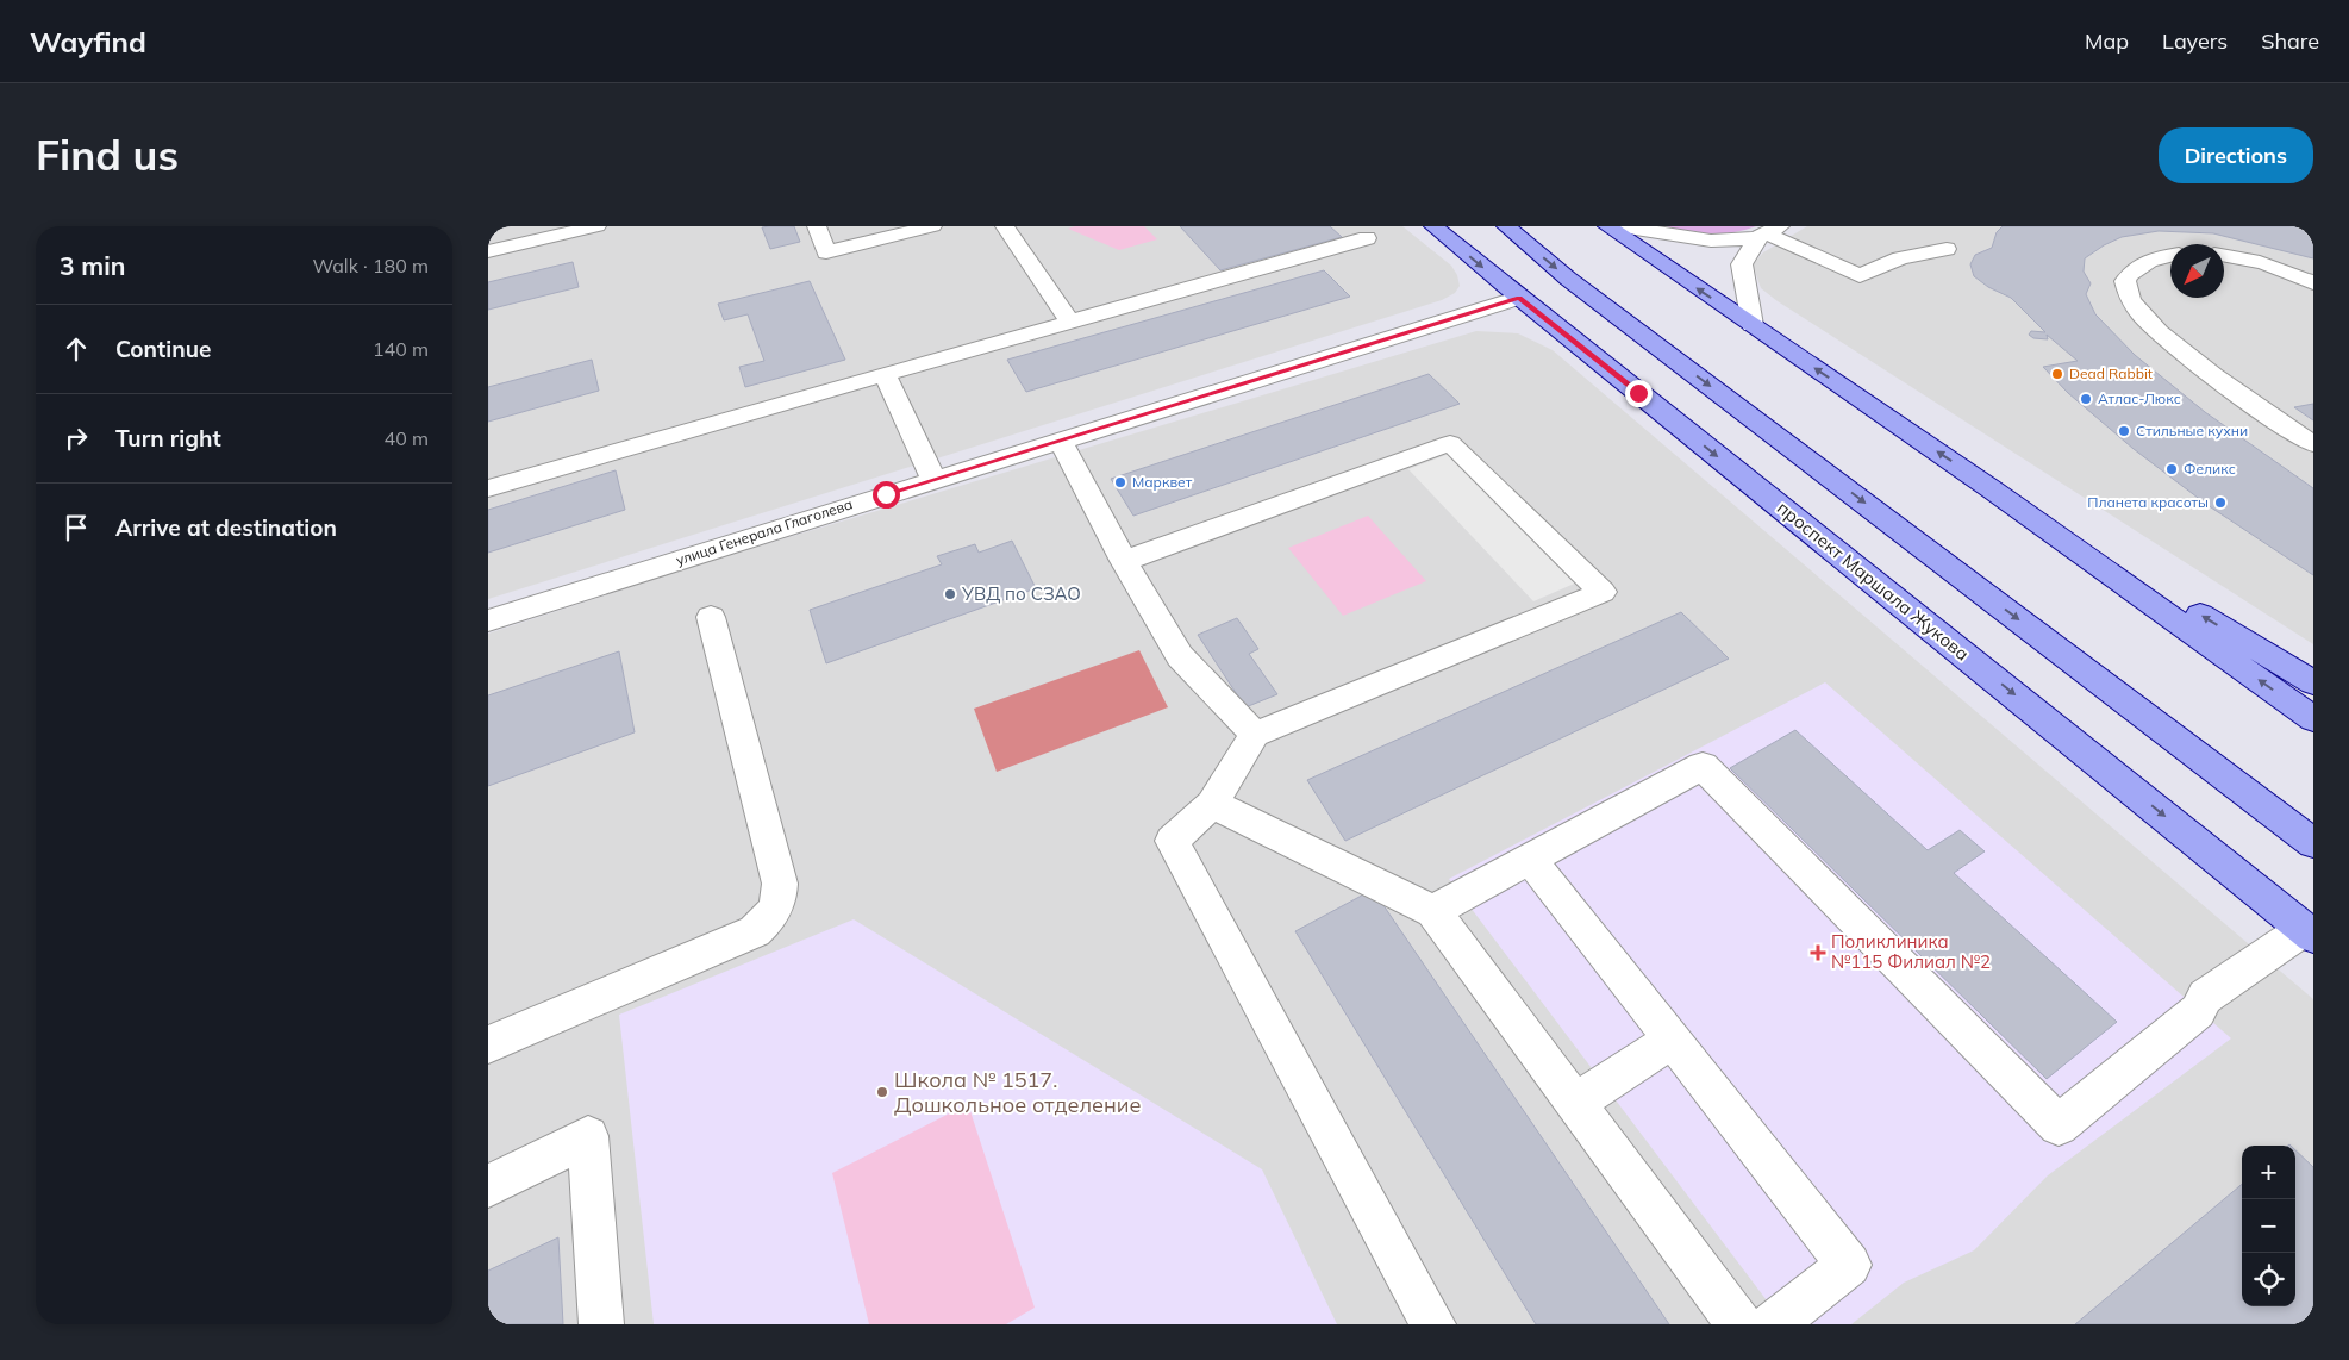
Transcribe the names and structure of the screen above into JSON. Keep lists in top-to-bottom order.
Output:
{
  "streets": {
    "main road": ["проспект Маршала Жукова"],
    "street": ["улица Генерала Глаголева"]
  },
  "crossings": [
    ["улица Генерала Глаголева", "проспект Маршала Жукова"]
  ],
  "places": {
    "other": [
      "Dead Rabbit",
      "Атлас-Люкс",
      "Стильные кухни",
      "Феликс",
      "Марквет",
      "Планета красоты",
      "УВД по СЗАО",
      "Школа № 1517. Дошкольное отделение"
    ],
    "health": ["Поликлиника №115 Филиал №2"]
  },
  "north": "bottom left",
  "page": {
    "header": "Wayfind",
    "nav": ["Map", "Layers", "Share"],
    "buttons": "Directions",
    "title": "Find us",
    "heading": ["3 min", "Walk · 180 m"],
    "list": [
      ["Continue", "140 m"],
      ["Turn right", "40 m"],
      "Arrive at destination"
    ],
    "map_buttons": ["+", "−"]
  }
}
